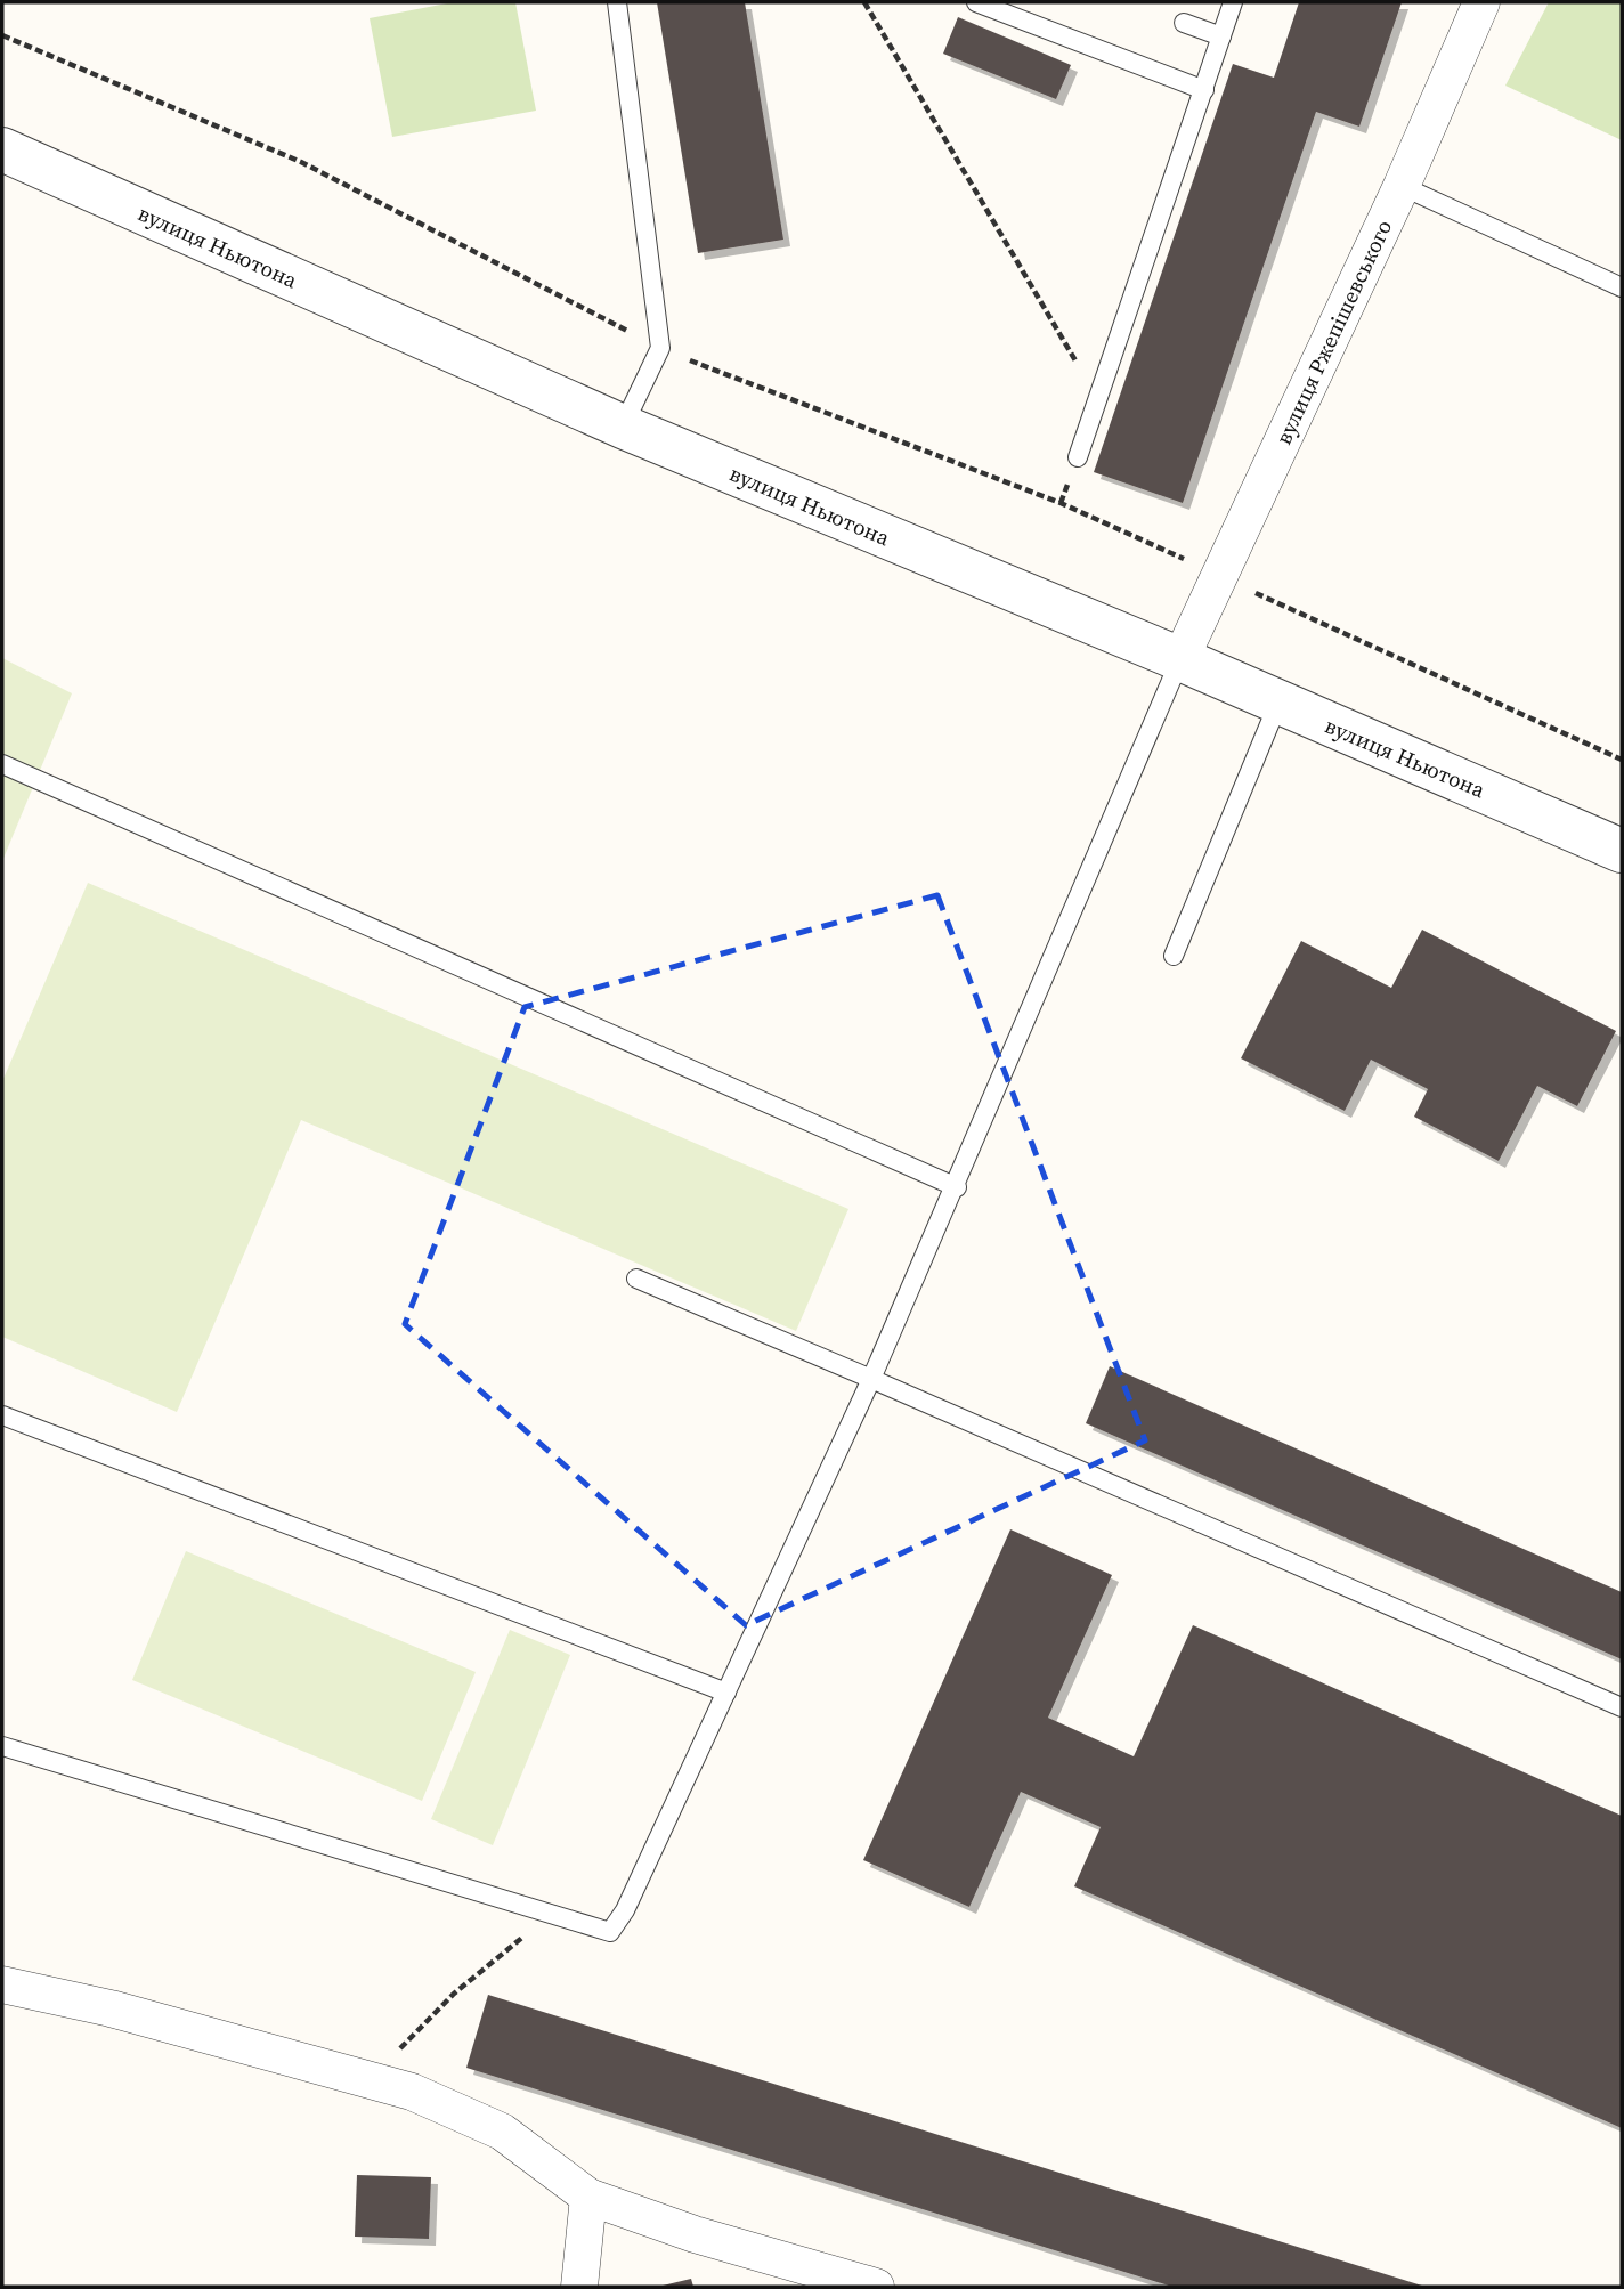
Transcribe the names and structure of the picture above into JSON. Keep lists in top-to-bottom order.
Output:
{
  "streets": {
    "street": ["вулиця Ньютона", "вулиця Ржепішевського"]
  },
  "crossings": [
    ["вулиця Ньютона", "вулиця Ржепішевського"]
  ]
}
